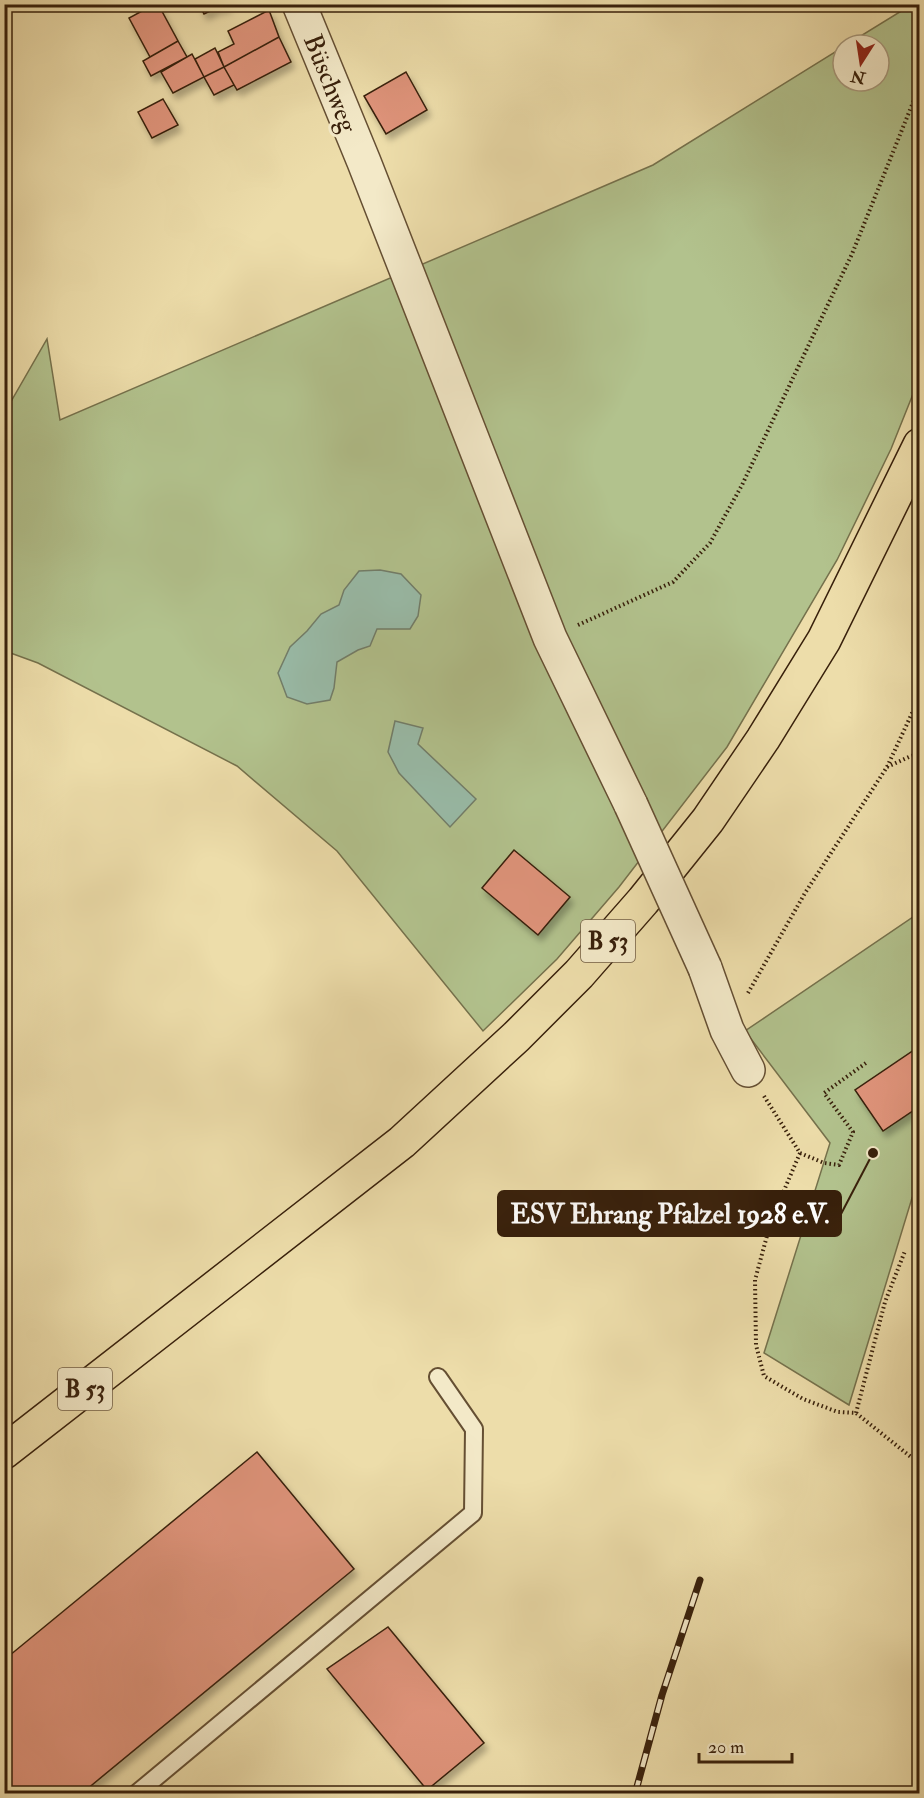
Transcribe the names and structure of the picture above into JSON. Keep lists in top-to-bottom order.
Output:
{
  "streets": {
    "main road": ["B 53"],
    "street": ["Büschweg"]
  },
  "places": ["ESV Ehrang Pfalzel 1928 e.V."],
  "scale_bar": "20 m",
  "north": "bottom"
}
